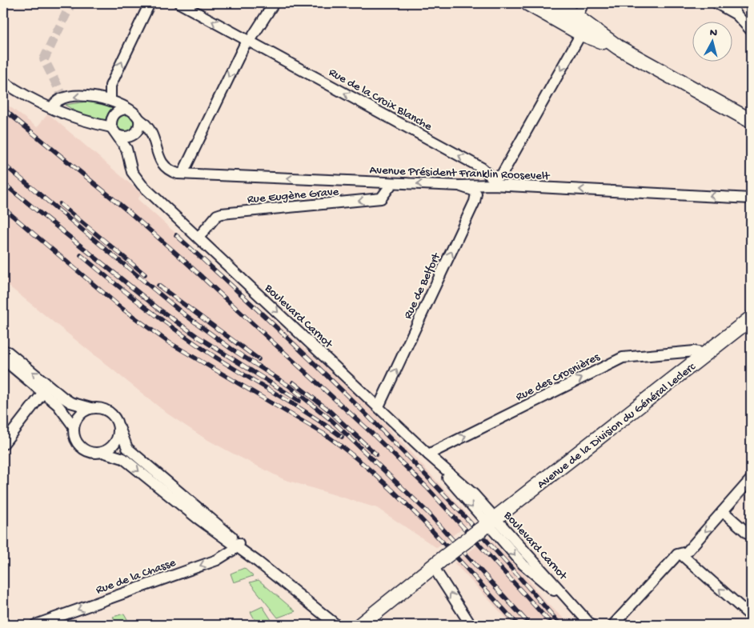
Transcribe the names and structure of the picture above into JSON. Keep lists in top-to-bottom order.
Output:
{
  "streets": {
    "main road": ["Avenue de la Division du Général Leclerc"],
    "street": [
      "Rue de la Croix Blanche",
      "Avenue Président Franklin Roosevelt",
      "Rue Eugène Grave",
      "Rue de Belfort",
      "Boulevard Carnot",
      "Rue des Crosnières",
      "Rue de la Chasse"
    ]
  },
  "crossings": [
    ["Rue de la Croix Blanche", "Avenue Président Franklin Roosevelt"],
    ["Avenue Président Franklin Roosevelt", "Rue Eugène Grave"],
    ["Avenue Président Franklin Roosevelt", "Rue de Belfort"],
    ["Avenue Président Franklin Roosevelt", "Boulevard Carnot"],
    ["Rue Eugène Grave", "Boulevard Carnot"],
    ["Rue de Belfort", "Boulevard Carnot"],
    ["Boulevard Carnot", "Rue des Crosnières"],
    ["Boulevard Carnot", "Avenue de la Division du Général Leclerc"],
    ["Rue des Crosnières", "Avenue de la Division du Général Leclerc"]
  ],
  "one_way": [
    "Rue de la Croix Blanche",
    "Avenue Président Franklin Roosevelt",
    "Rue Eugène Grave",
    "Rue de Belfort",
    "Boulevard Carnot",
    "Rue des Crosnières",
    "Rue de la Chasse"
  ],
  "north": "top"
}
